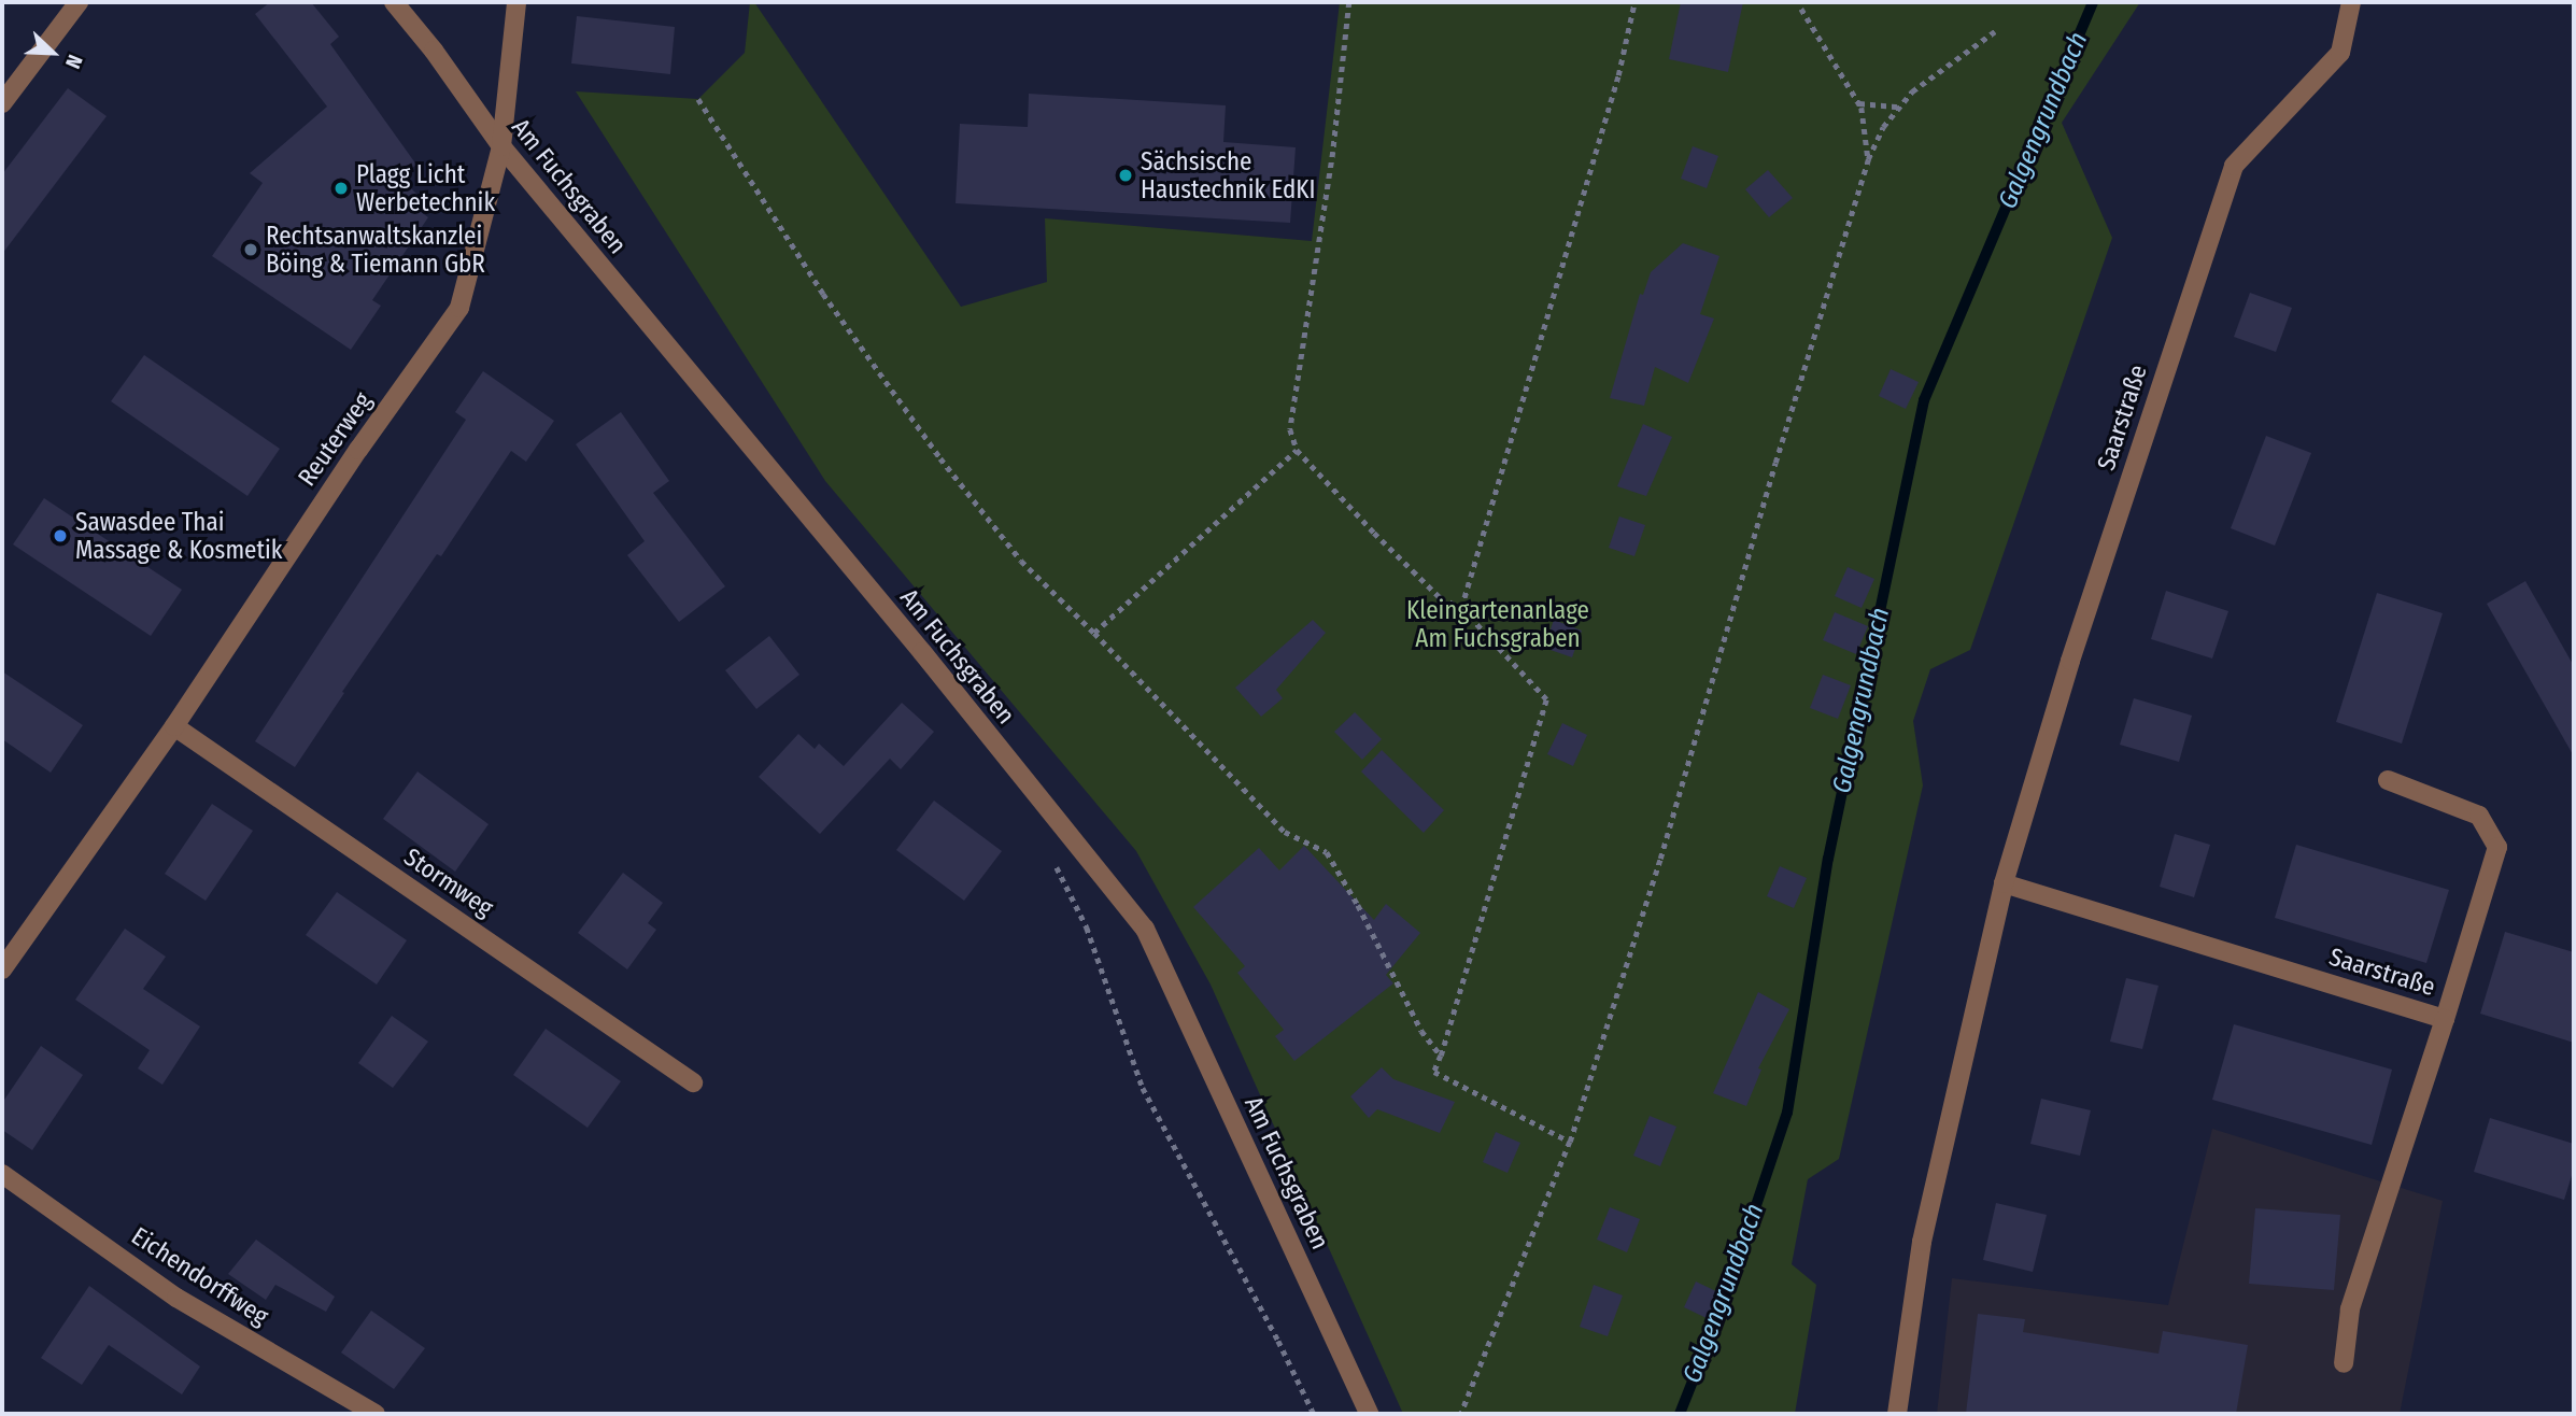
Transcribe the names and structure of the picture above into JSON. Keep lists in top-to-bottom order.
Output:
{
  "streets": {
    "street": [
      "Am Fuchsgraben",
      "Saarstraße",
      "Reuterweg",
      "Stormweg",
      "Eichendorffweg"
    ]
  },
  "crossings": [
    ["Am Fuchsgraben", "Reuterweg"],
    ["Reuterweg", "Stormweg"]
  ],
  "water": ["Galgengrundbach"],
  "parks": ["Kleingartenanlage Am Fuchsgraben"],
  "places": [
    "Sächsische Haustechnik EdKI",
    "Plagg Licht Werbetechnik",
    "Rechtsanwaltskanzlei Böing & Tiemann GbR",
    "Sawasdee Thai Massage & Kosmetik"
  ],
  "north": "bottom right"
}
